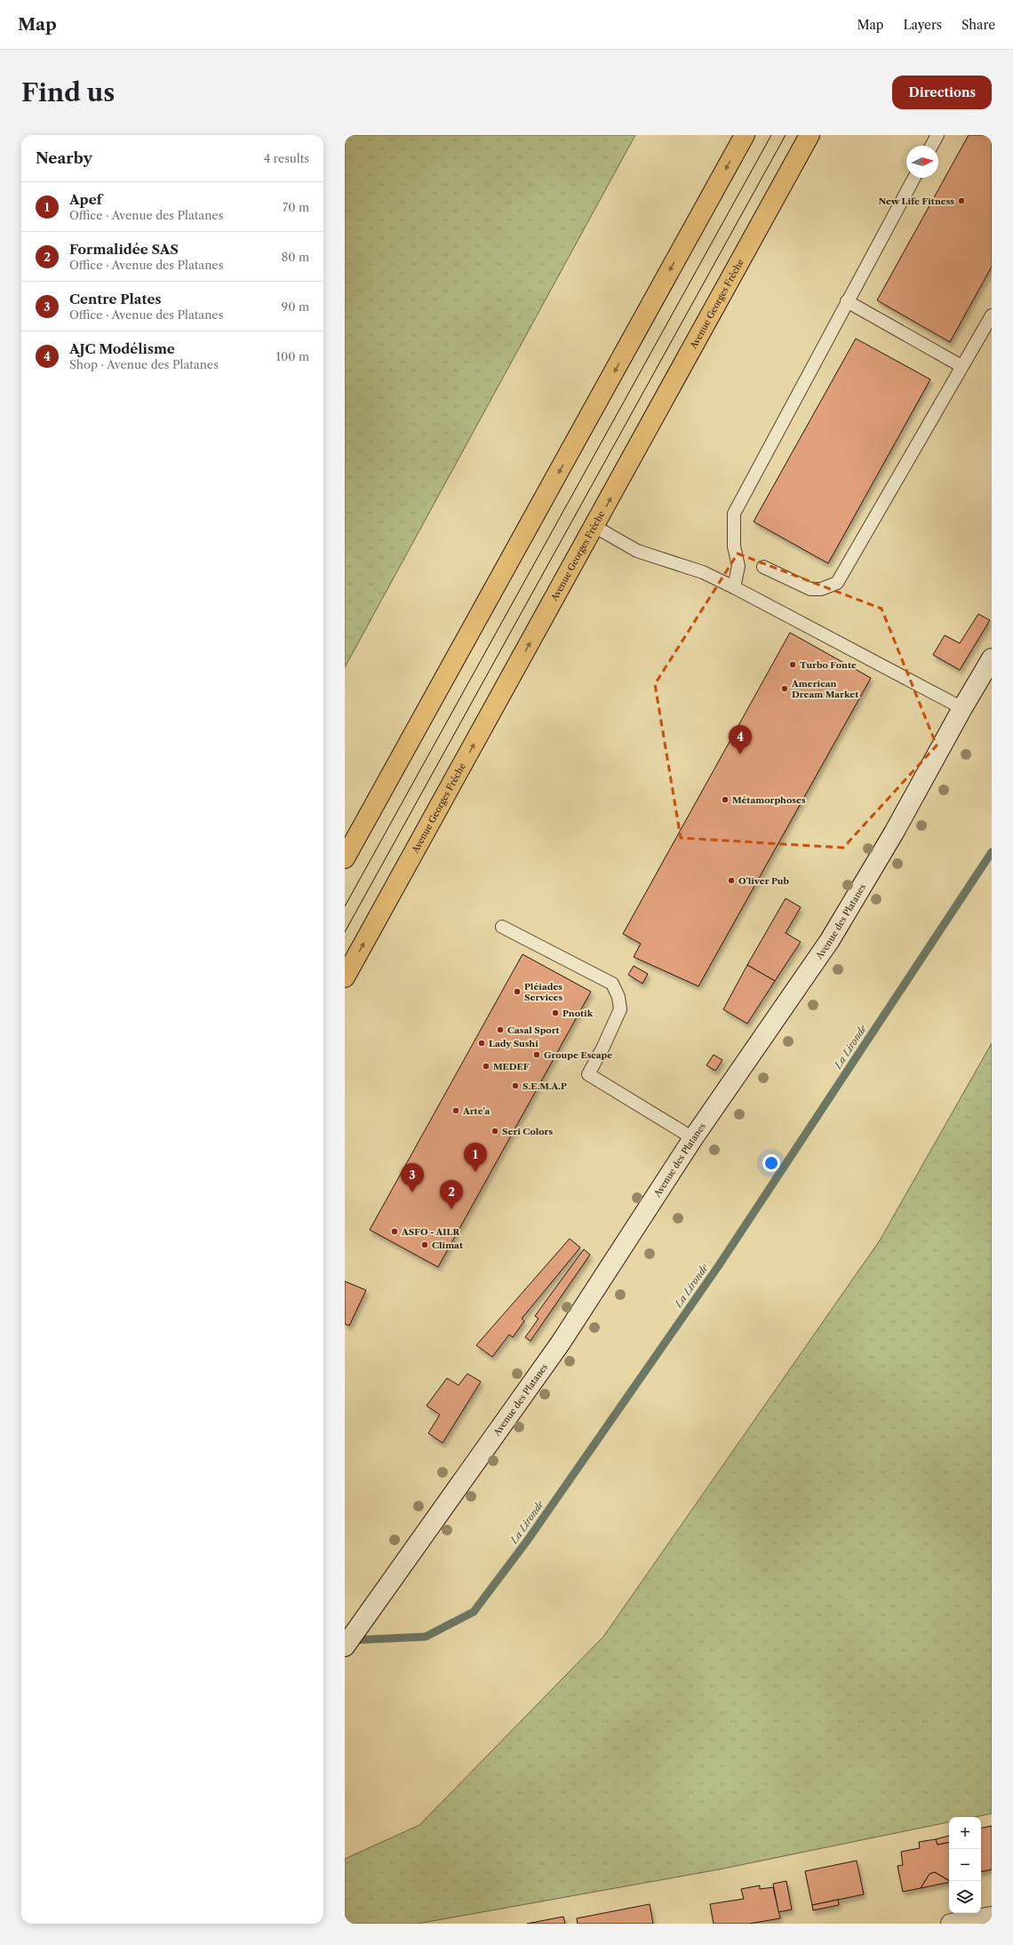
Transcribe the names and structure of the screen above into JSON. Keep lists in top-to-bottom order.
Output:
{
  "streets": {
    "main road": ["Avenue Georges Frêche"],
    "street": ["Avenue des Platanes"]
  },
  "water": ["La Lironde"],
  "places": [
    "New Life Fitness",
    "Turbo Fonte",
    "American Dream Market",
    "Métamorphoses",
    "O'liver Pub",
    "Pléiades Services",
    "Pnotik",
    "Casal Sport",
    "Lady Sushi",
    "Groupe Escape",
    "MEDEF",
    "S.E.M.A.P",
    "Arte'a",
    "Seri Colors",
    "ASFO - AILR",
    "Climat"
  ],
  "north": "right",
  "page": {
    "header": "Map",
    "nav": ["Map", "Layers", "Share"],
    "buttons": "Directions",
    "title": "Find us",
    "heading": ["Nearby", "4 results"],
    "list": [
      {
        "mark": "1",
        "name": "Apef",
        "note": "Office · Avenue des Platanes",
        "value": "70 m"
      },
      {
        "mark": "2",
        "name": "Formalidée SAS",
        "note": "Office · Avenue des Platanes",
        "value": "80 m"
      },
      {
        "mark": "3",
        "name": "Centre Plates",
        "note": "Office · Avenue des Platanes",
        "value": "90 m"
      },
      {
        "mark": "4",
        "name": "AJC Modélisme",
        "note": "Shop · Avenue des Platanes",
        "value": "100 m"
      }
    ],
    "pins": [
      "4",
      "1",
      "3",
      "2"
    ],
    "map_buttons": ["+", "−"]
  }
}
